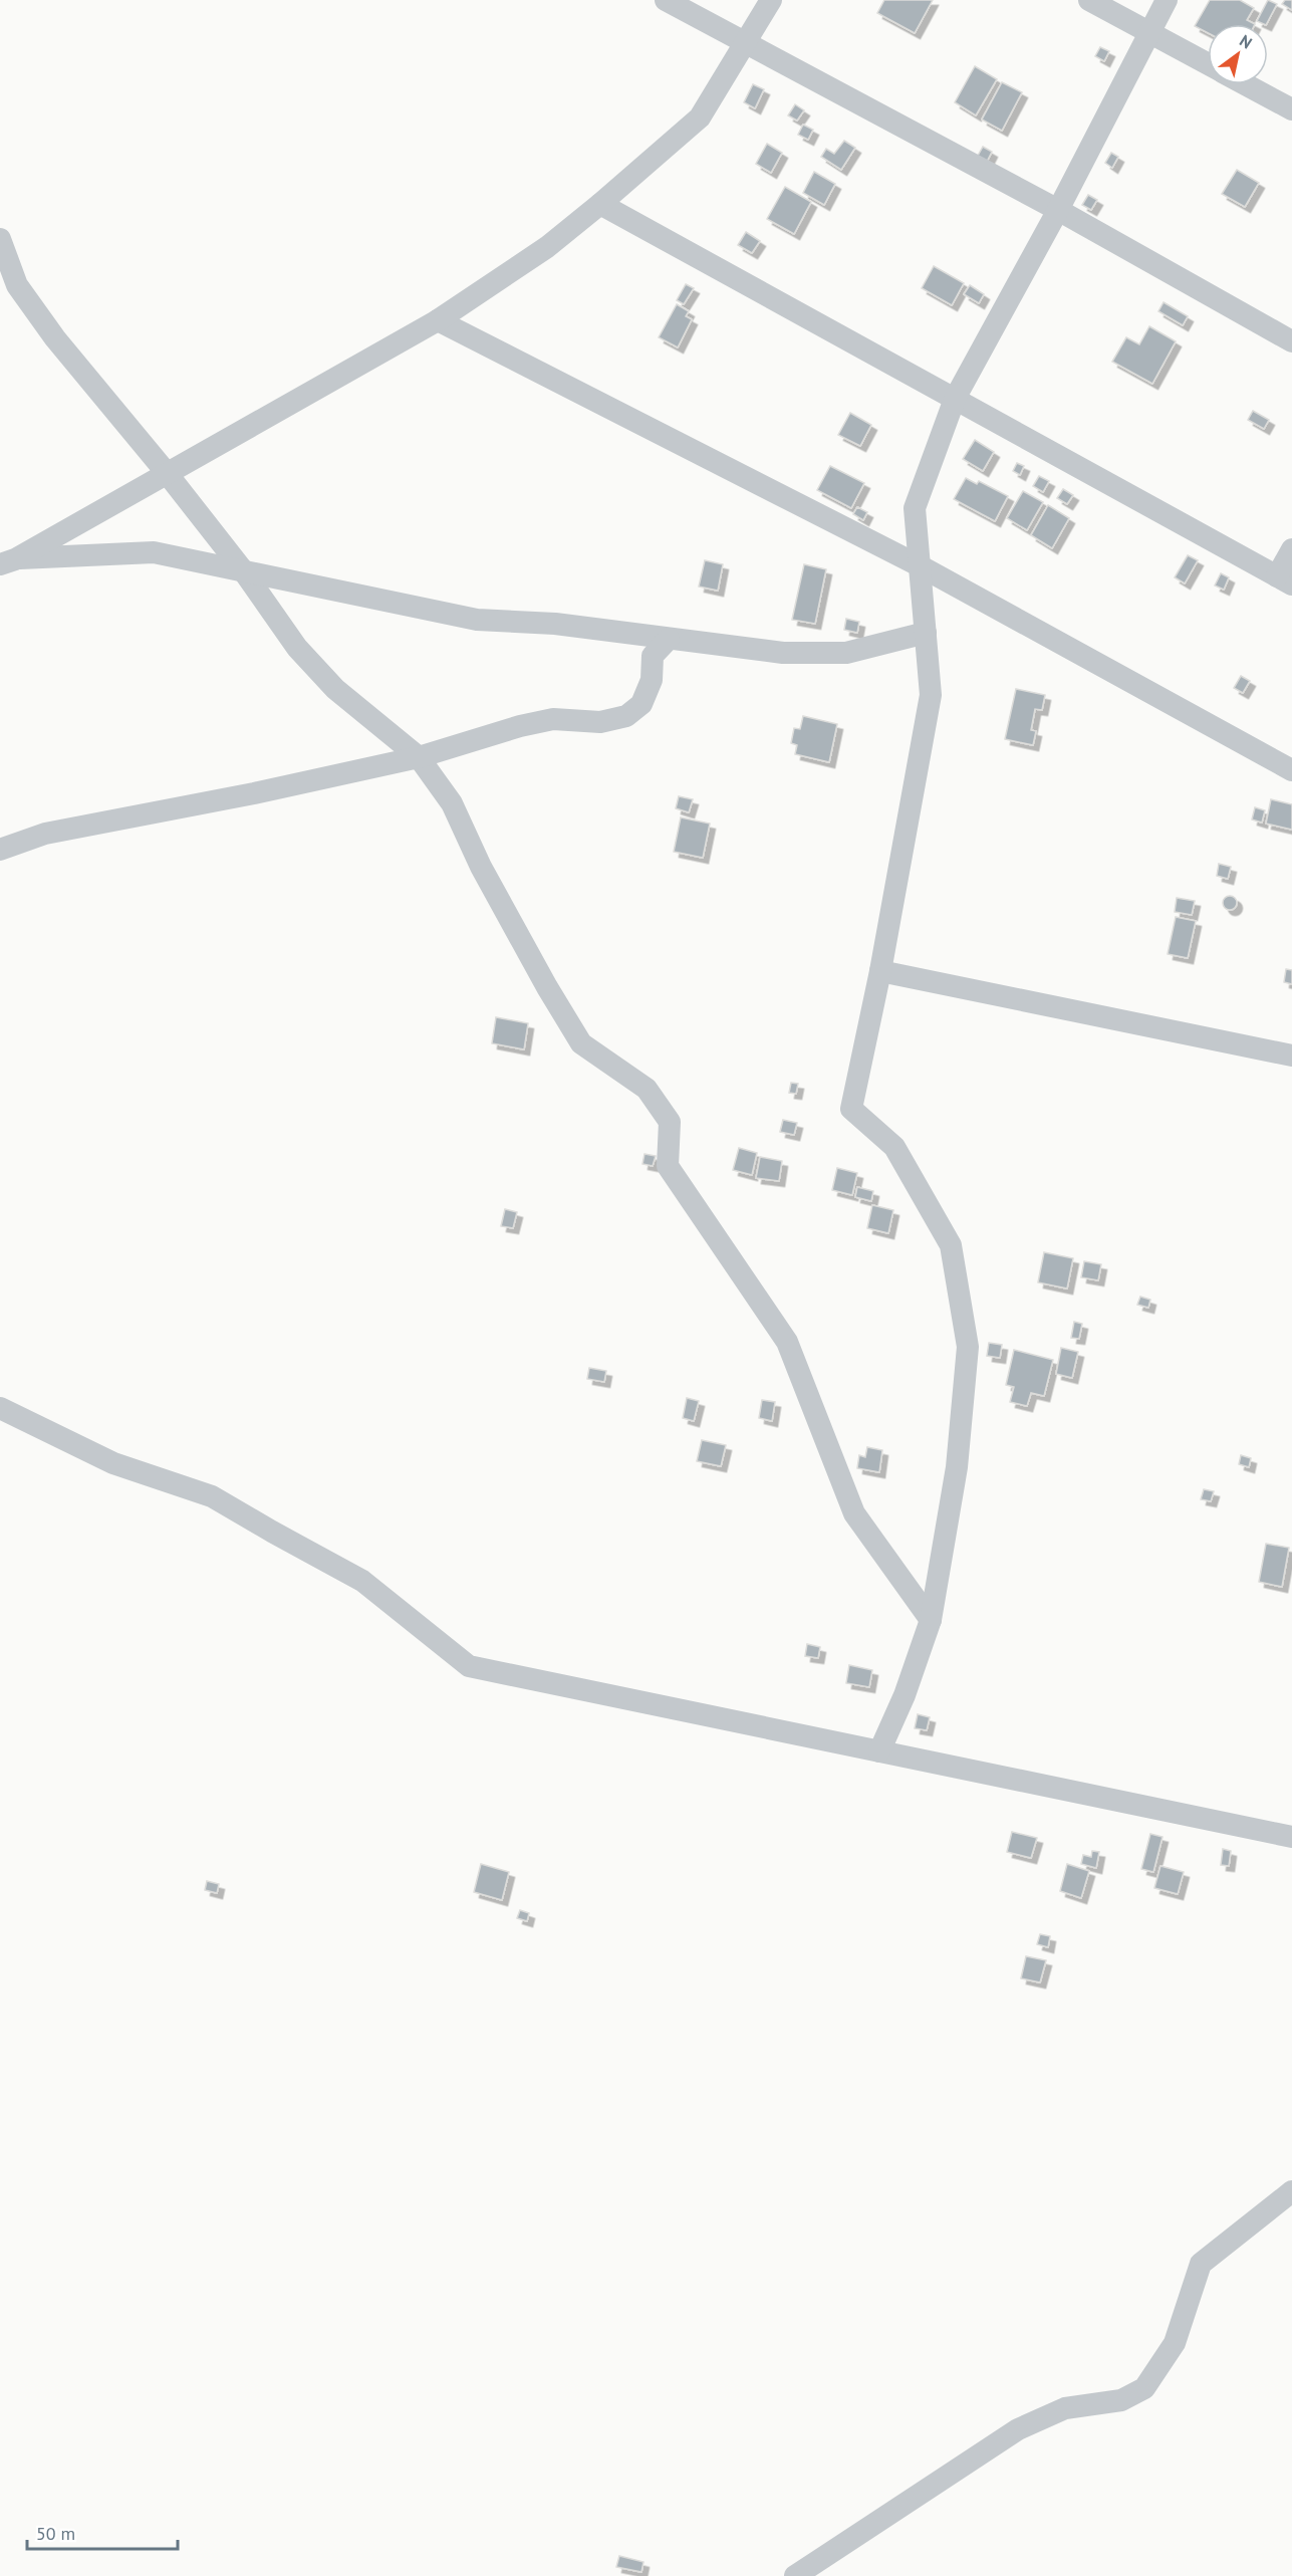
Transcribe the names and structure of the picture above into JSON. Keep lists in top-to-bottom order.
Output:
{
  "scale_bar": "50 m",
  "north": "top right"
}
